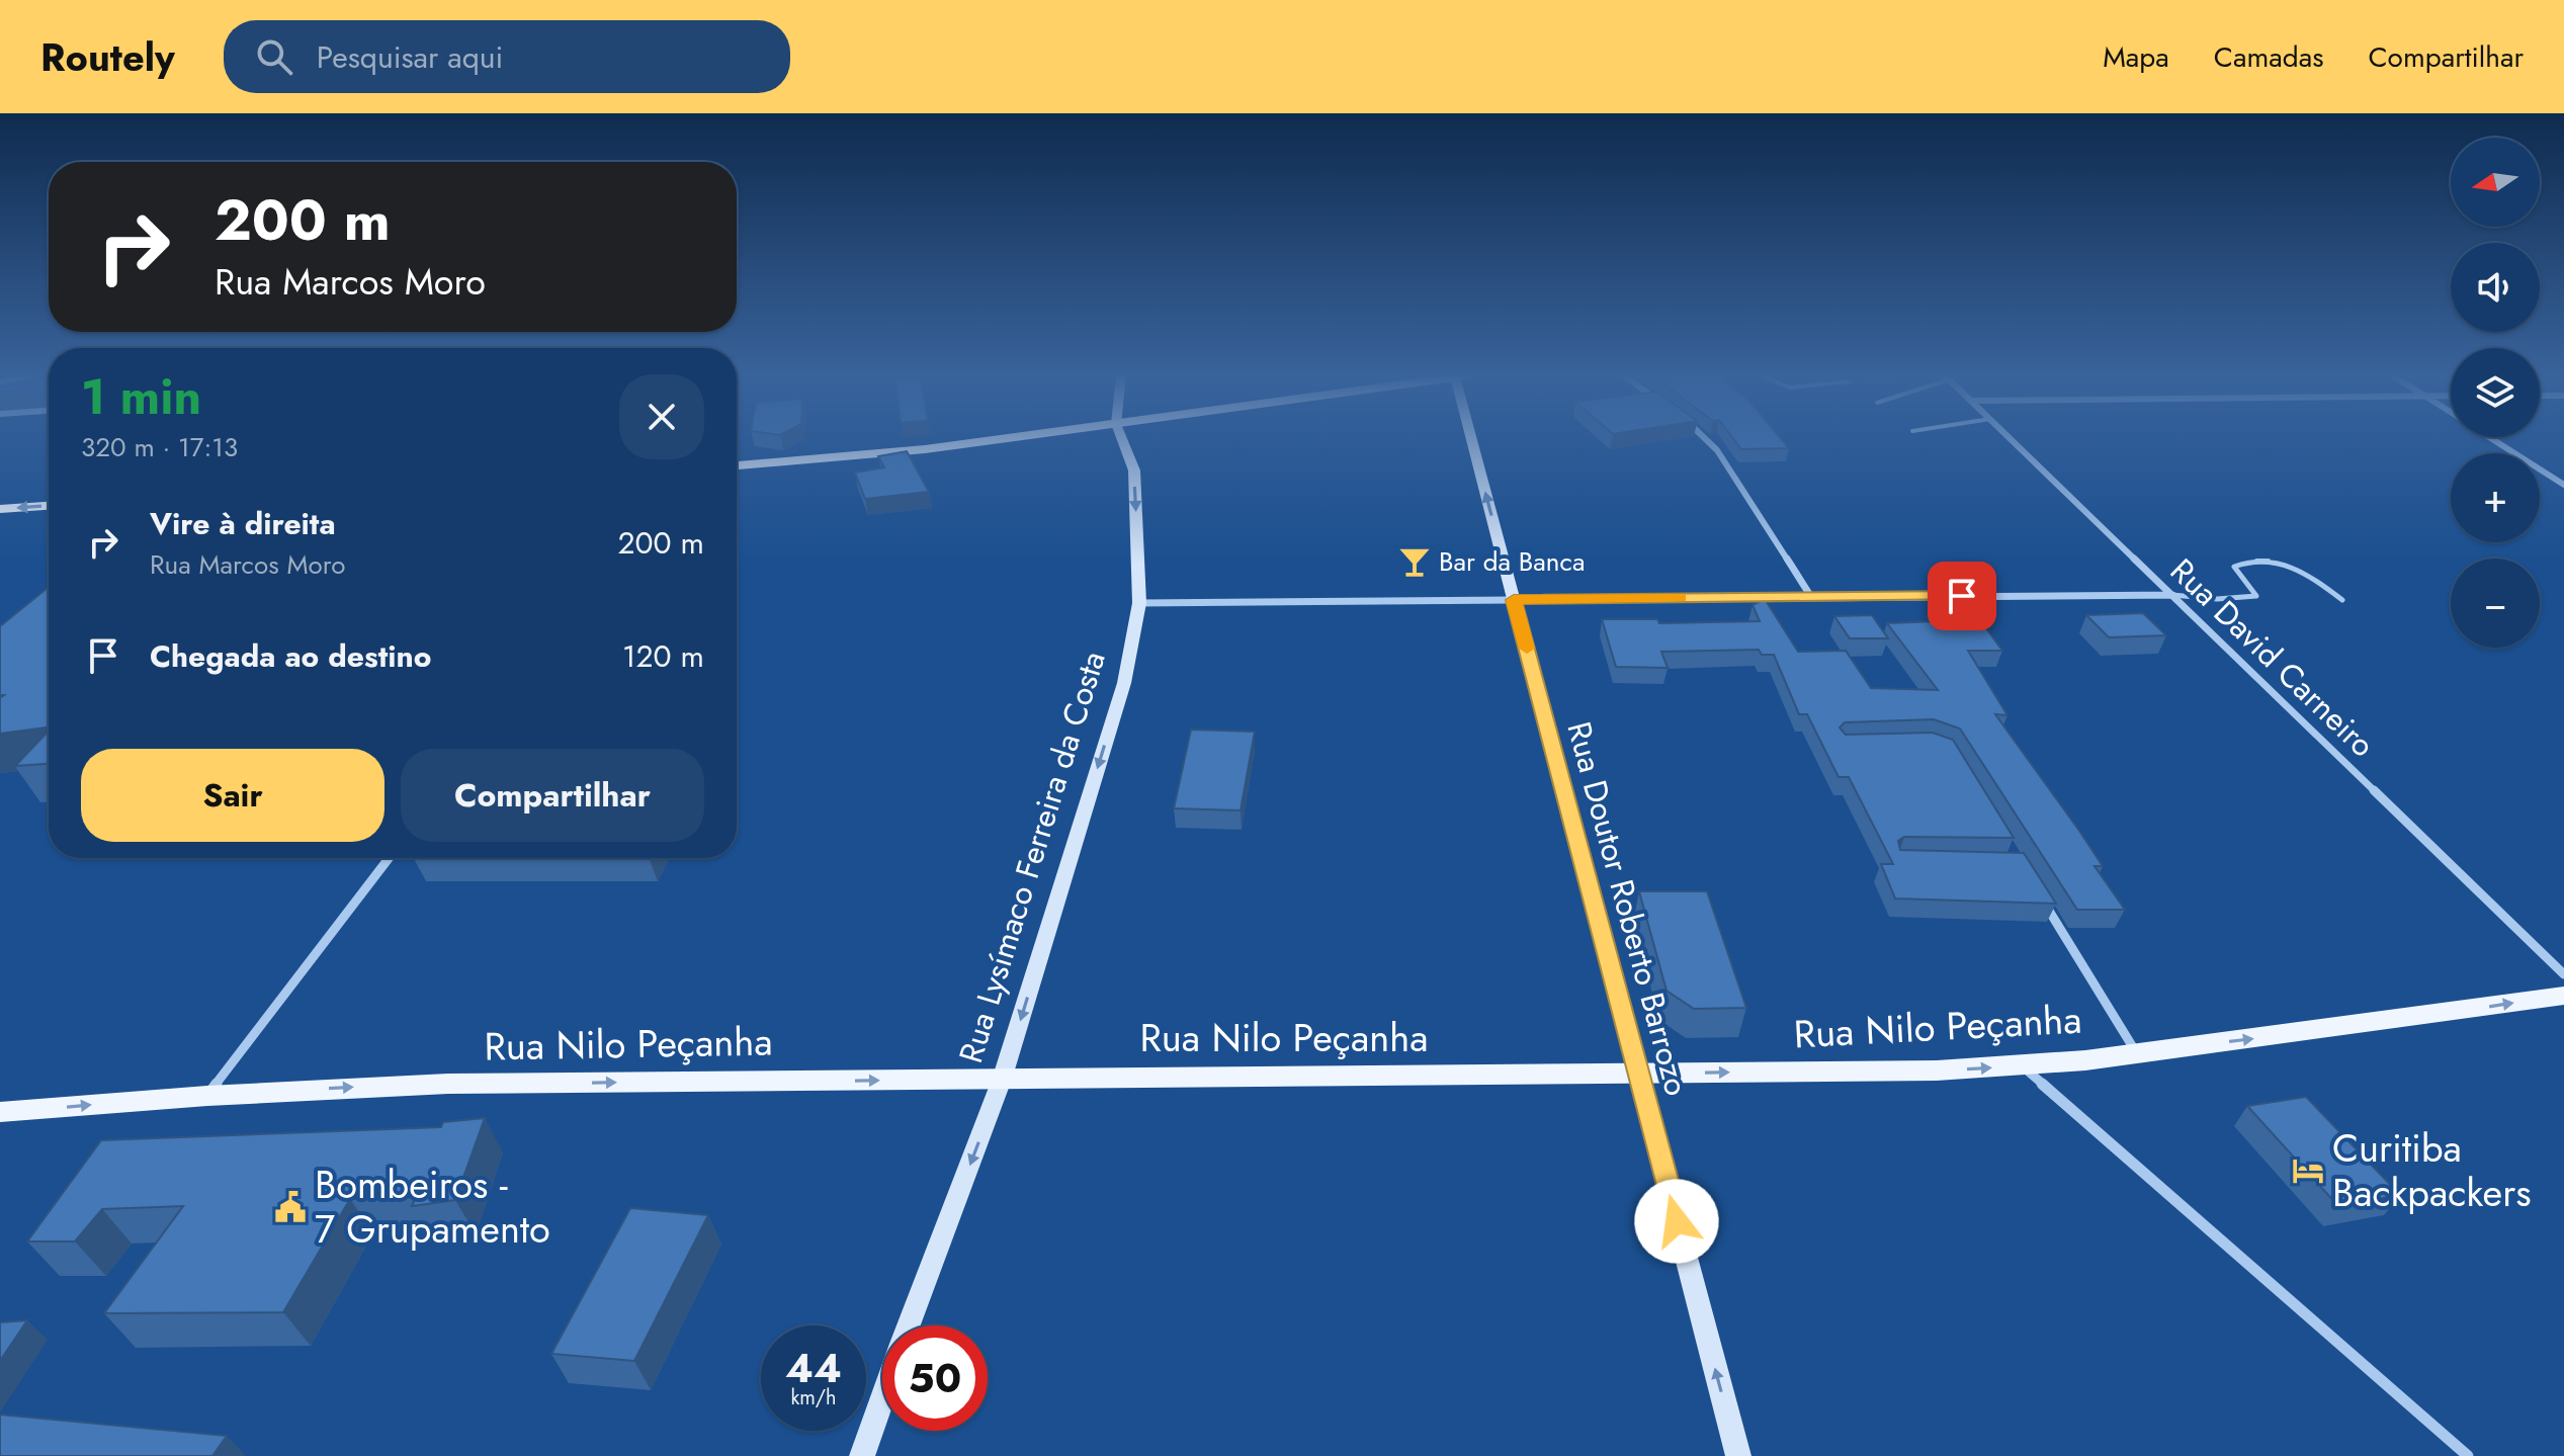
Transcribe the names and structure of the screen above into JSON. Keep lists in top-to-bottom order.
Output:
{
  "streets": {
    "main road": ["Rua Lysímaco Ferreira da Costa", "Rua Doutor Roberto Barrozo", "Rua Nilo Peçanha"],
    "street": ["Rua David Carneiro"]
  },
  "crossings": [
    ["Rua Lysímaco Ferreira da Costa", "Rua Nilo Peçanha"],
    ["Rua Doutor Roberto Barrozo", "Rua Nilo Peçanha"]
  ],
  "one_way": ["Rua Lysímaco Ferreira da Costa", "Rua Doutor Roberto Barrozo", "Rua Nilo Peçanha"],
  "places": {
    "bar": ["Bar da Banca"],
    "hotel": ["Curitiba Backpackers"],
    "public building": ["Bombeiros - 7 Grupamento"]
  },
  "north": "left",
  "page": {
    "header": "Routely",
    "search": "Pesquisar aqui",
    "nav": ["Mapa", "Camadas", "Compartilhar"],
    "map_buttons": ["+", "−"],
    "turn": ["200 m", "Rua Marcos Moro"],
    "heading": ["1 min", "320 m · 17:13"],
    "list": [
      {
        "name": "Vire à direita",
        "note": "Rua Marcos Moro",
        "value": "200 m"
      },
      {
        "name": "Chegada ao destino",
        "value": "120 m"
      }
    ],
    "buttons": ["Sair", "Compartilhar"],
    "speed": "44 km/h",
    "limit": "50"
  }
}
